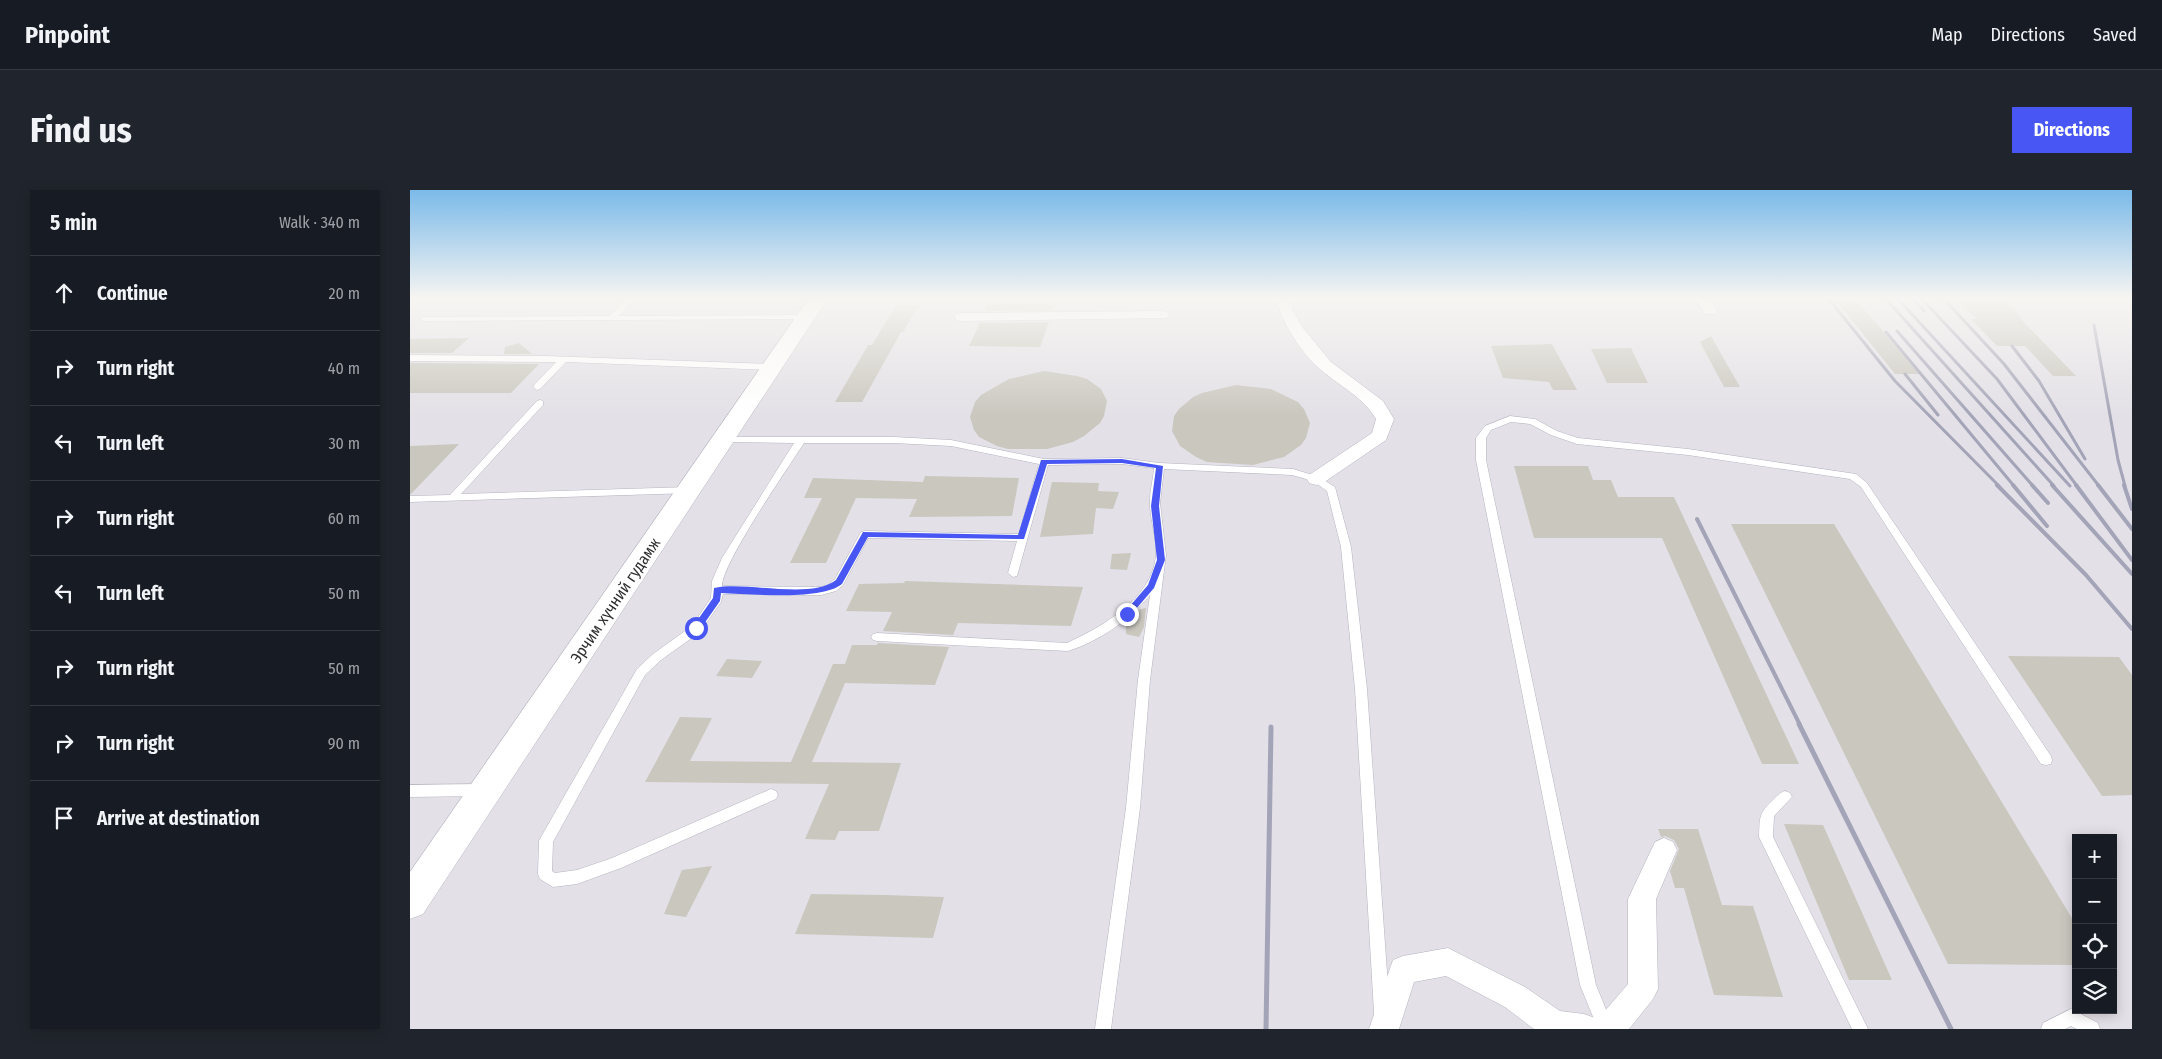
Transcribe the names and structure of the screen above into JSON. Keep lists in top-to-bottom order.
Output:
{
  "streets": {
    "main road": ["Эрчим хүчний гудамж"]
  },
  "page": {
    "header": "Pinpoint",
    "nav": ["Map", "Directions", "Saved"],
    "buttons": "Directions",
    "title": "Find us",
    "heading": ["5 min", "Walk · 340 m"],
    "list": [
      ["Continue", "20 m"],
      ["Turn right", "40 m"],
      ["Turn left", "30 m"],
      ["Turn right", "60 m"],
      ["Turn left", "50 m"],
      ["Turn right", "50 m"],
      ["Turn right", "90 m"],
      "Arrive at destination"
    ],
    "map_buttons": ["+", "−"]
  }
}
